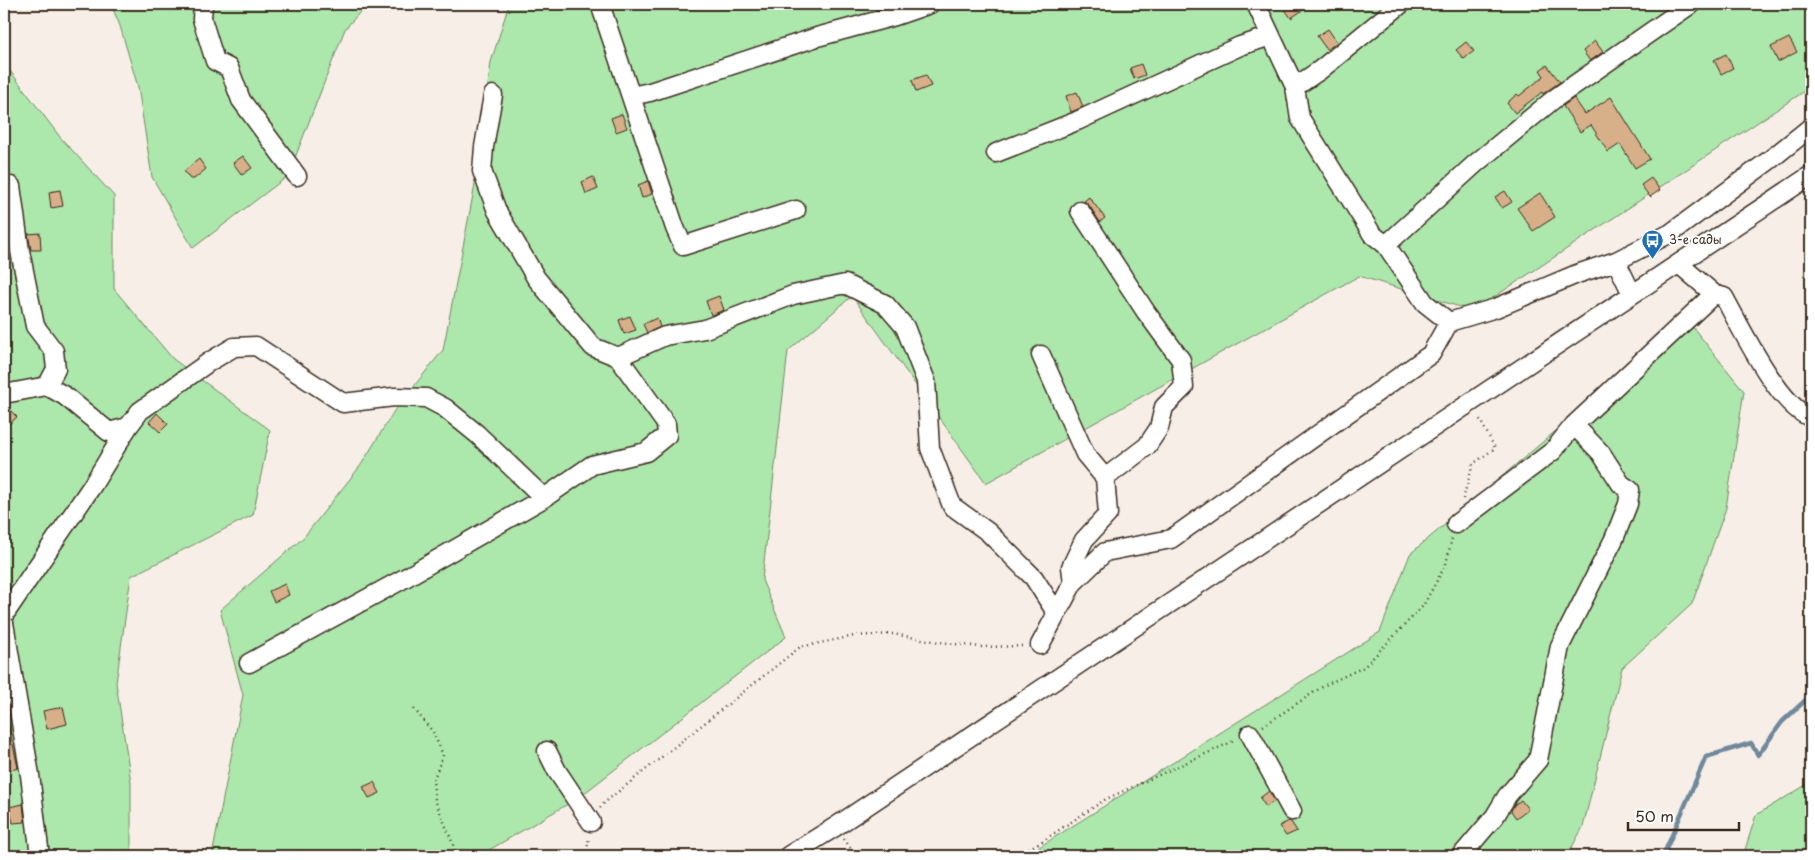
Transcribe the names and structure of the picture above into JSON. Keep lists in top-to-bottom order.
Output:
{
  "places": {
    "bus stop": ["3-е сады"]
  },
  "scale_bar": "50 m"
}
